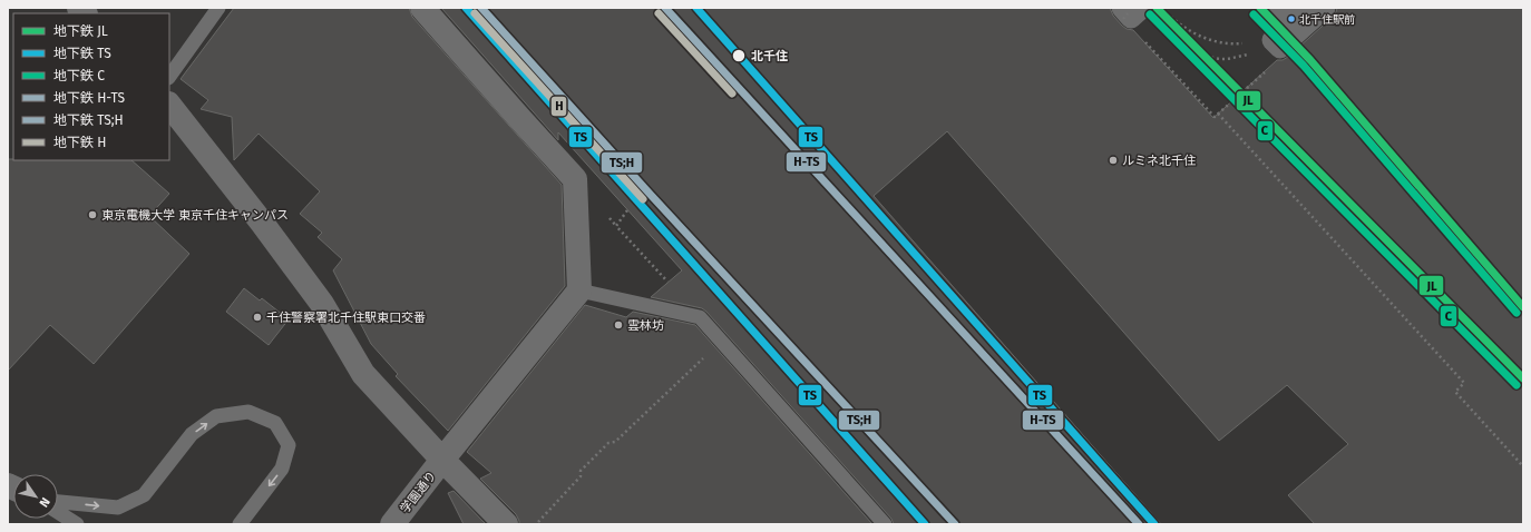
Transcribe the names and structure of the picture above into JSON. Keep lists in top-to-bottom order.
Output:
{
  "streets": {
    "street": ["学園通り"]
  },
  "places": [
    "北千住駅前",
    "北千住",
    "ルミネ北千住",
    "東京電機大学 東京千住キャンパス",
    "千住警察署北千住駅東口交番",
    "雲林坊"
  ],
  "lines": [
    "metro line JL",
    "metro line TS",
    "metro line H-TS",
    "metro line TS;H",
    "metro line H",
    "metro line C"
  ],
  "legend": [
    "地下鉄 JL",
    "地下鉄 TS",
    "地下鉄 C",
    "地下鉄 H-TS",
    "地下鉄 TS;H",
    "地下鉄 H"
  ],
  "north": "bottom right"
}
